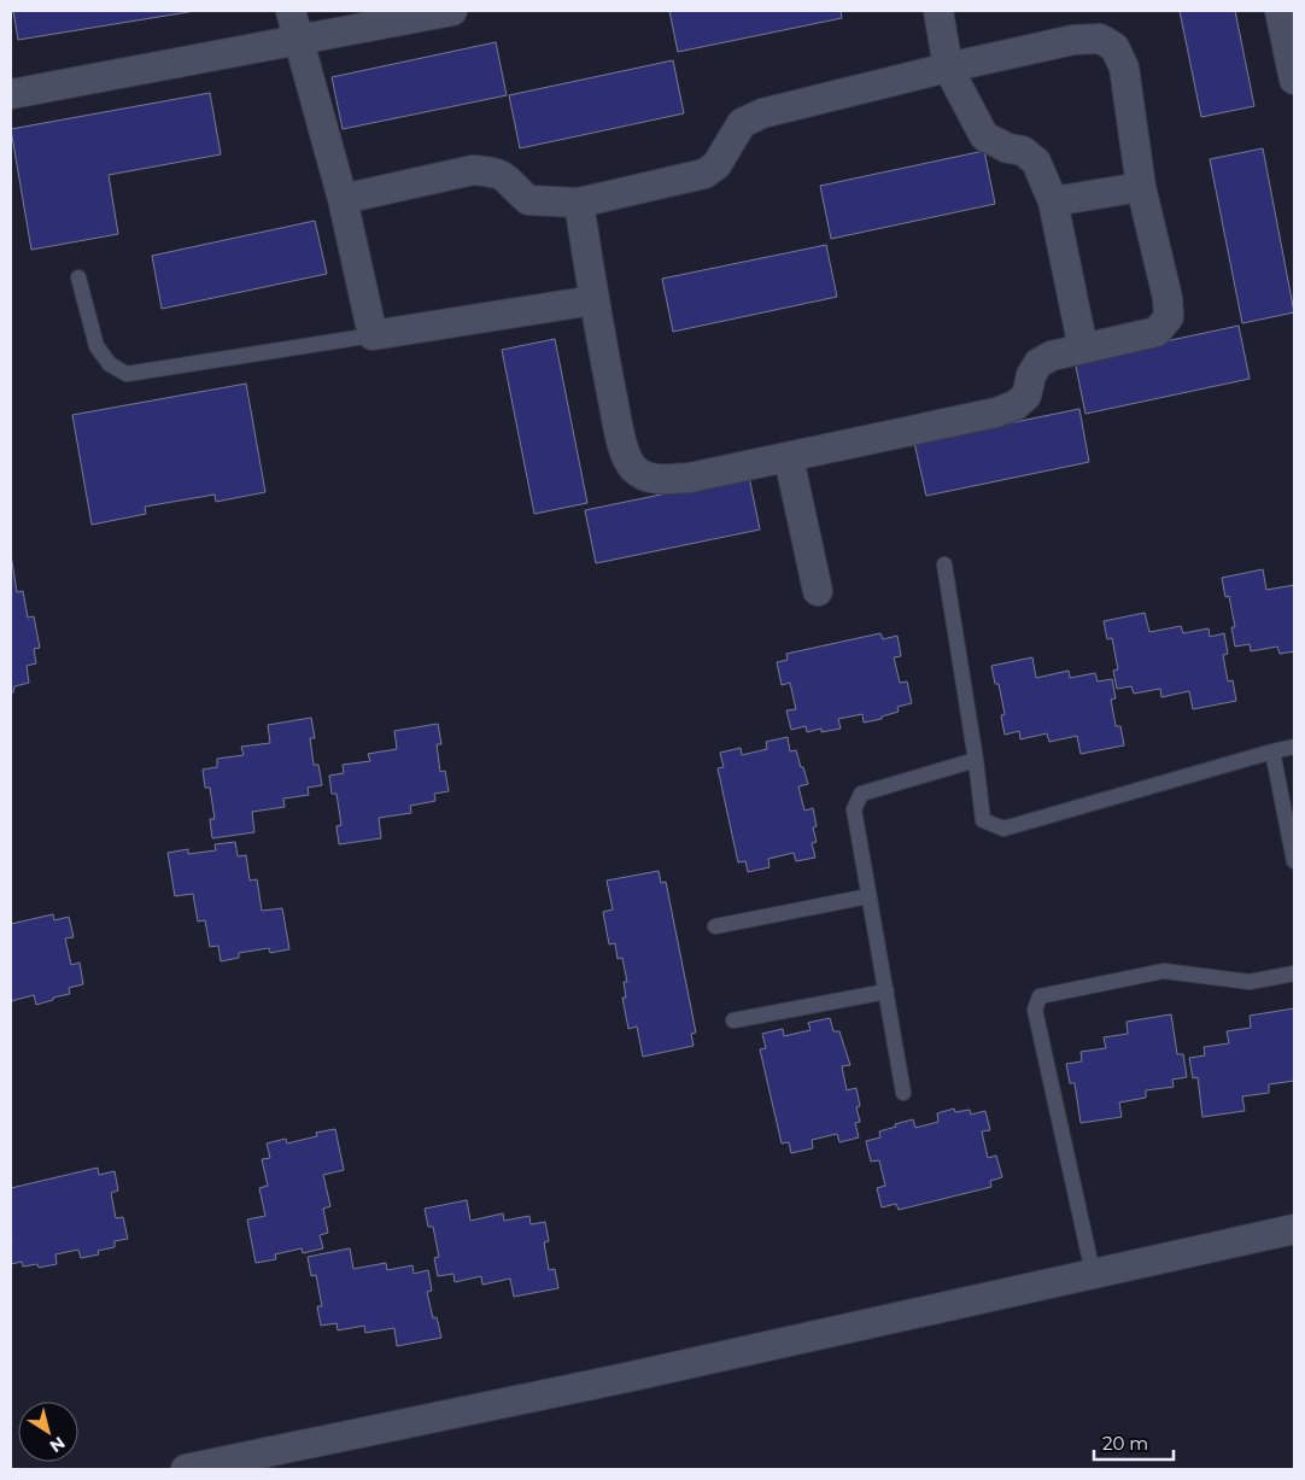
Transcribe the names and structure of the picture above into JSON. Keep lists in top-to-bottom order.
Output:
{
  "scale_bar": "20 m",
  "north": "bottom right"
}
